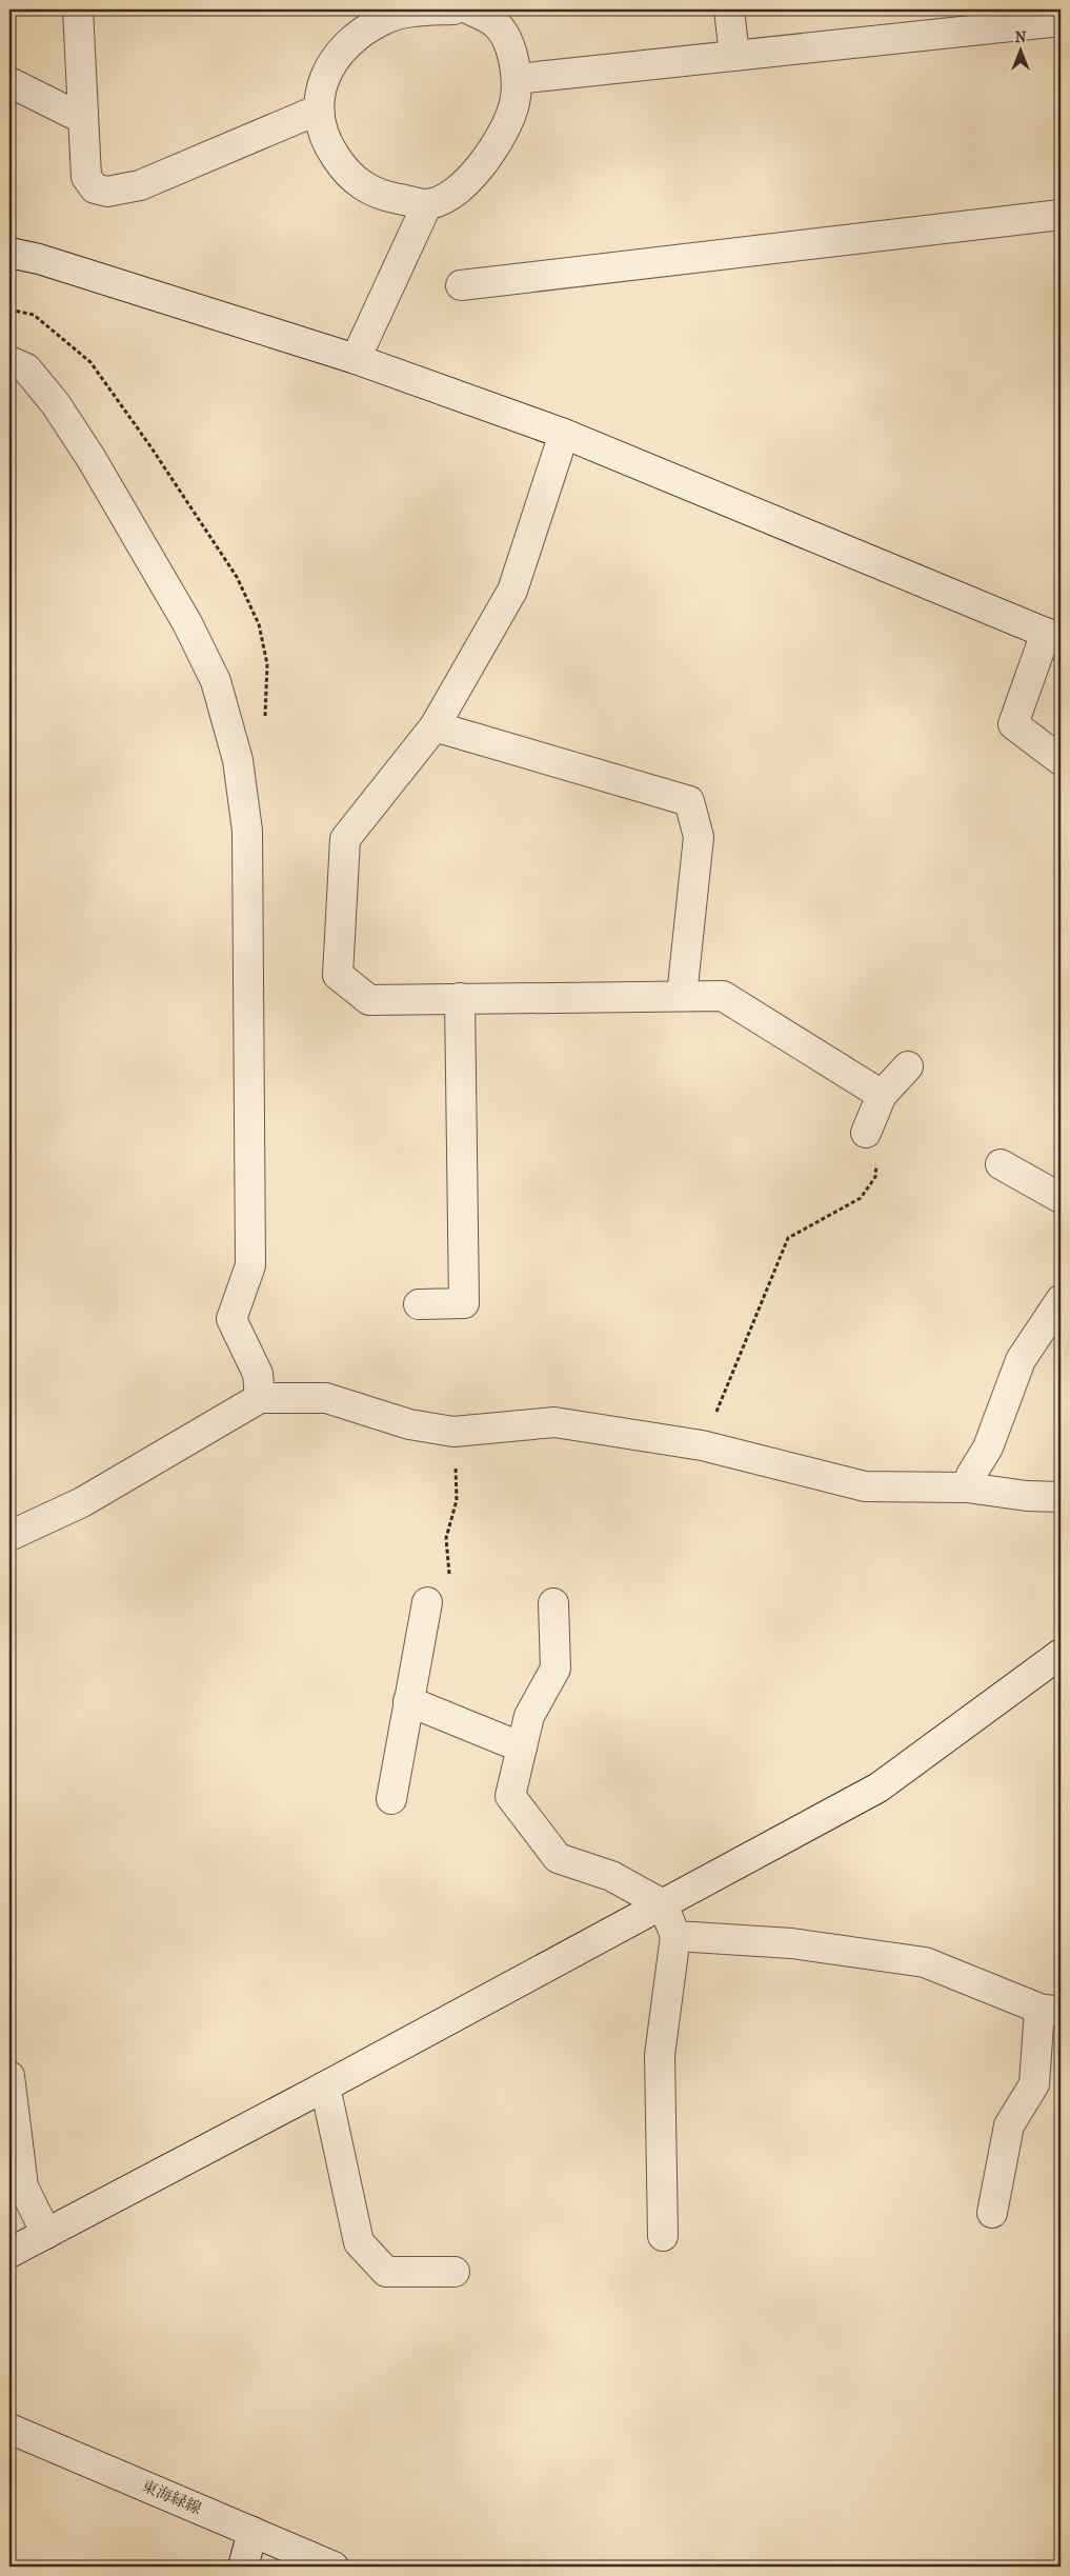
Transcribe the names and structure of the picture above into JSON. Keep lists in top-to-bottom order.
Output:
{
  "streets": {
    "street": ["東海緑線"]
  },
  "north": "top"
}
